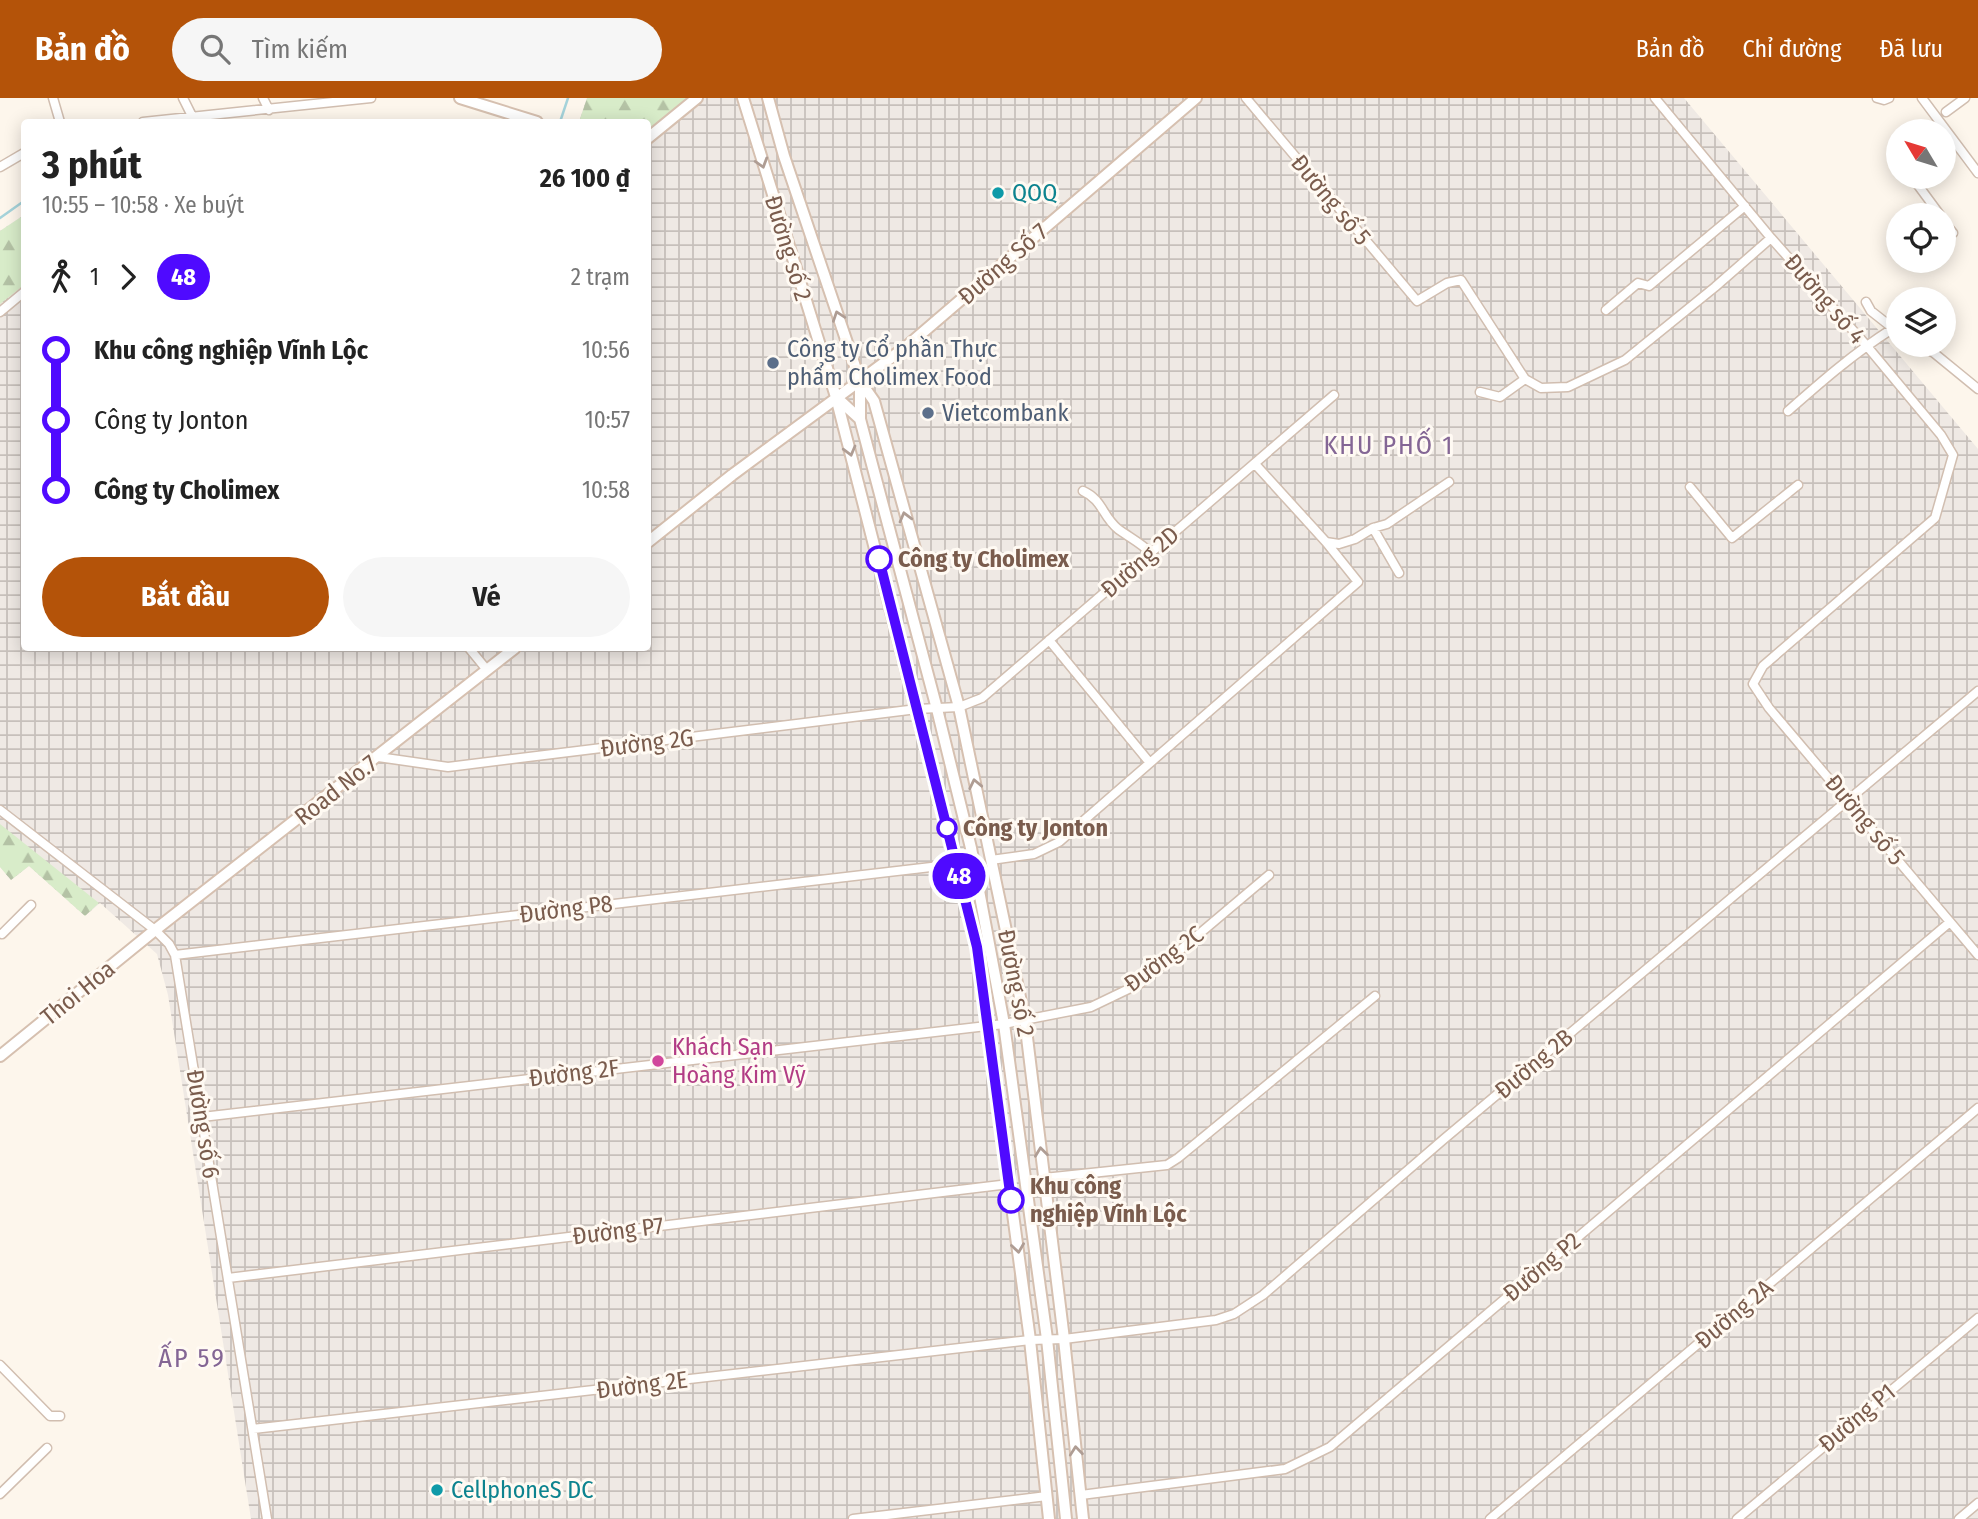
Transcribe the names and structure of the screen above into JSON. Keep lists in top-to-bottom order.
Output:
{
  "streets": {
    "main road": [
      "Đường số 2",
      "Đường Số 7",
      "Road No.7",
      "Thoi Hoa"
    ],
    "street": [
      "Đường số 5",
      "Đường số 4",
      "Đường 2D",
      "Đường 2G",
      "Đường P8",
      "Đường 2C",
      "Đường 2B",
      "Đường 2F",
      "Đường số 6",
      "Đường P7",
      "Đường P2",
      "Đường 2A",
      "Đường 2E",
      "Đường P1"
    ]
  },
  "crossings": [
    ["Đường số 5", "Đường số 4"],
    ["Đường số 5", "Đường 2B"],
    ["Đường số 5", "Đường P2"],
    ["Đường số 2", "Đường Số 7"],
    ["Đường số 2", "Đường 2D"],
    ["Đường số 2", "Đường 2G"],
    ["Đường số 2", "Đường P8"],
    ["Đường số 2", "Đường 2C"],
    ["Đường số 2", "Đường 2B"],
    ["Đường số 2", "Đường 2F"],
    ["Đường số 2", "Đường P7"],
    ["Đường số 2", "Đường P2"],
    ["Đường số 2", "Đường 2E"],
    ["Đường 2D", "Đường 2G"],
    ["Đường 2G", "Road No.7"],
    ["Road No.7", "Thoi Hoa"],
    ["Road No.7", "Đường số 6"],
    ["Đường P8", "Đường số 6"],
    ["Đường 2C", "Đường 2F"],
    ["Thoi Hoa", "Đường số 6"],
    ["Đường 2B", "Đường 2E"],
    ["Đường 2F", "Đường số 6"],
    ["Đường số 6", "Đường P7"],
    ["Đường số 6", "Đường 2E"]
  ],
  "districts": ["KHU PHỐ 1", "ẤP 59"],
  "places": [
    "QOQ",
    "Công ty Cổ phần Thực phẩm Cholimex Food",
    "Vietcombank",
    "Công ty Cholimex",
    "Công ty Jonton",
    "Khách Sạn Hoàng Kim Vỹ",
    "Khu công nghiệp Vĩnh Lộc",
    "CellphoneS DC"
  ],
  "lines": ["bus line 48"],
  "north": "top left",
  "page": {
    "header": "Bản đồ",
    "search": "Tìm kiếm",
    "nav": ["Bản đồ", "Chỉ đường", "Đã lưu"],
    "on_map": "48",
    "heading": ["3 phút", "10:55 – 10:58 · Xe buýt", "26 100 ₫"],
    "legs": ["1", "48", "2 trạm"],
    "list": [
      {
        "name": "Khu công nghiệp Vĩnh Lộc",
        "value": "10:56"
      },
      {
        "name": "Công ty Jonton",
        "value": "10:57"
      },
      {
        "name": "Công ty Cholimex",
        "value": "10:58"
      }
    ],
    "buttons": ["Bắt đầu", "Vé"]
  }
}
